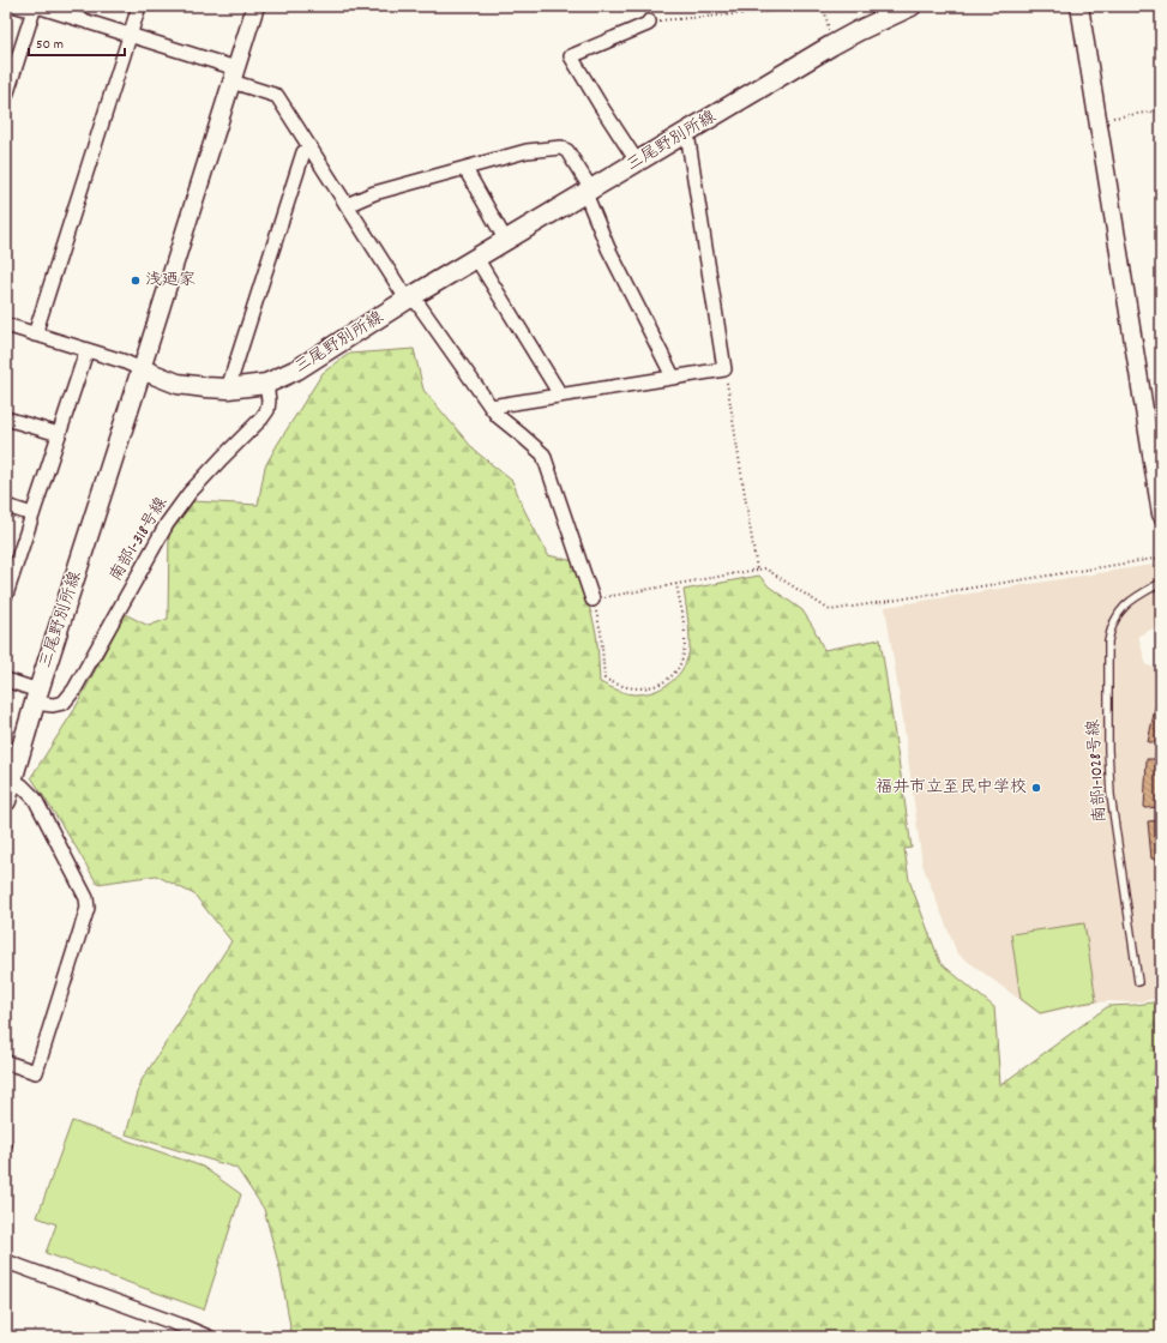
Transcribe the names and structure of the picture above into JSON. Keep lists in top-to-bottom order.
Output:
{
  "streets": {
    "main road": ["三尾野別所線"],
    "street": ["南部1-318号線"],
    "lane": ["南部1-1028号線"]
  },
  "crossings": [
    ["三尾野別所線", "南部1-318号線"]
  ],
  "places": ["浅廼家", "福井市立至民中学校"],
  "scale_bar": "50 m"
}
